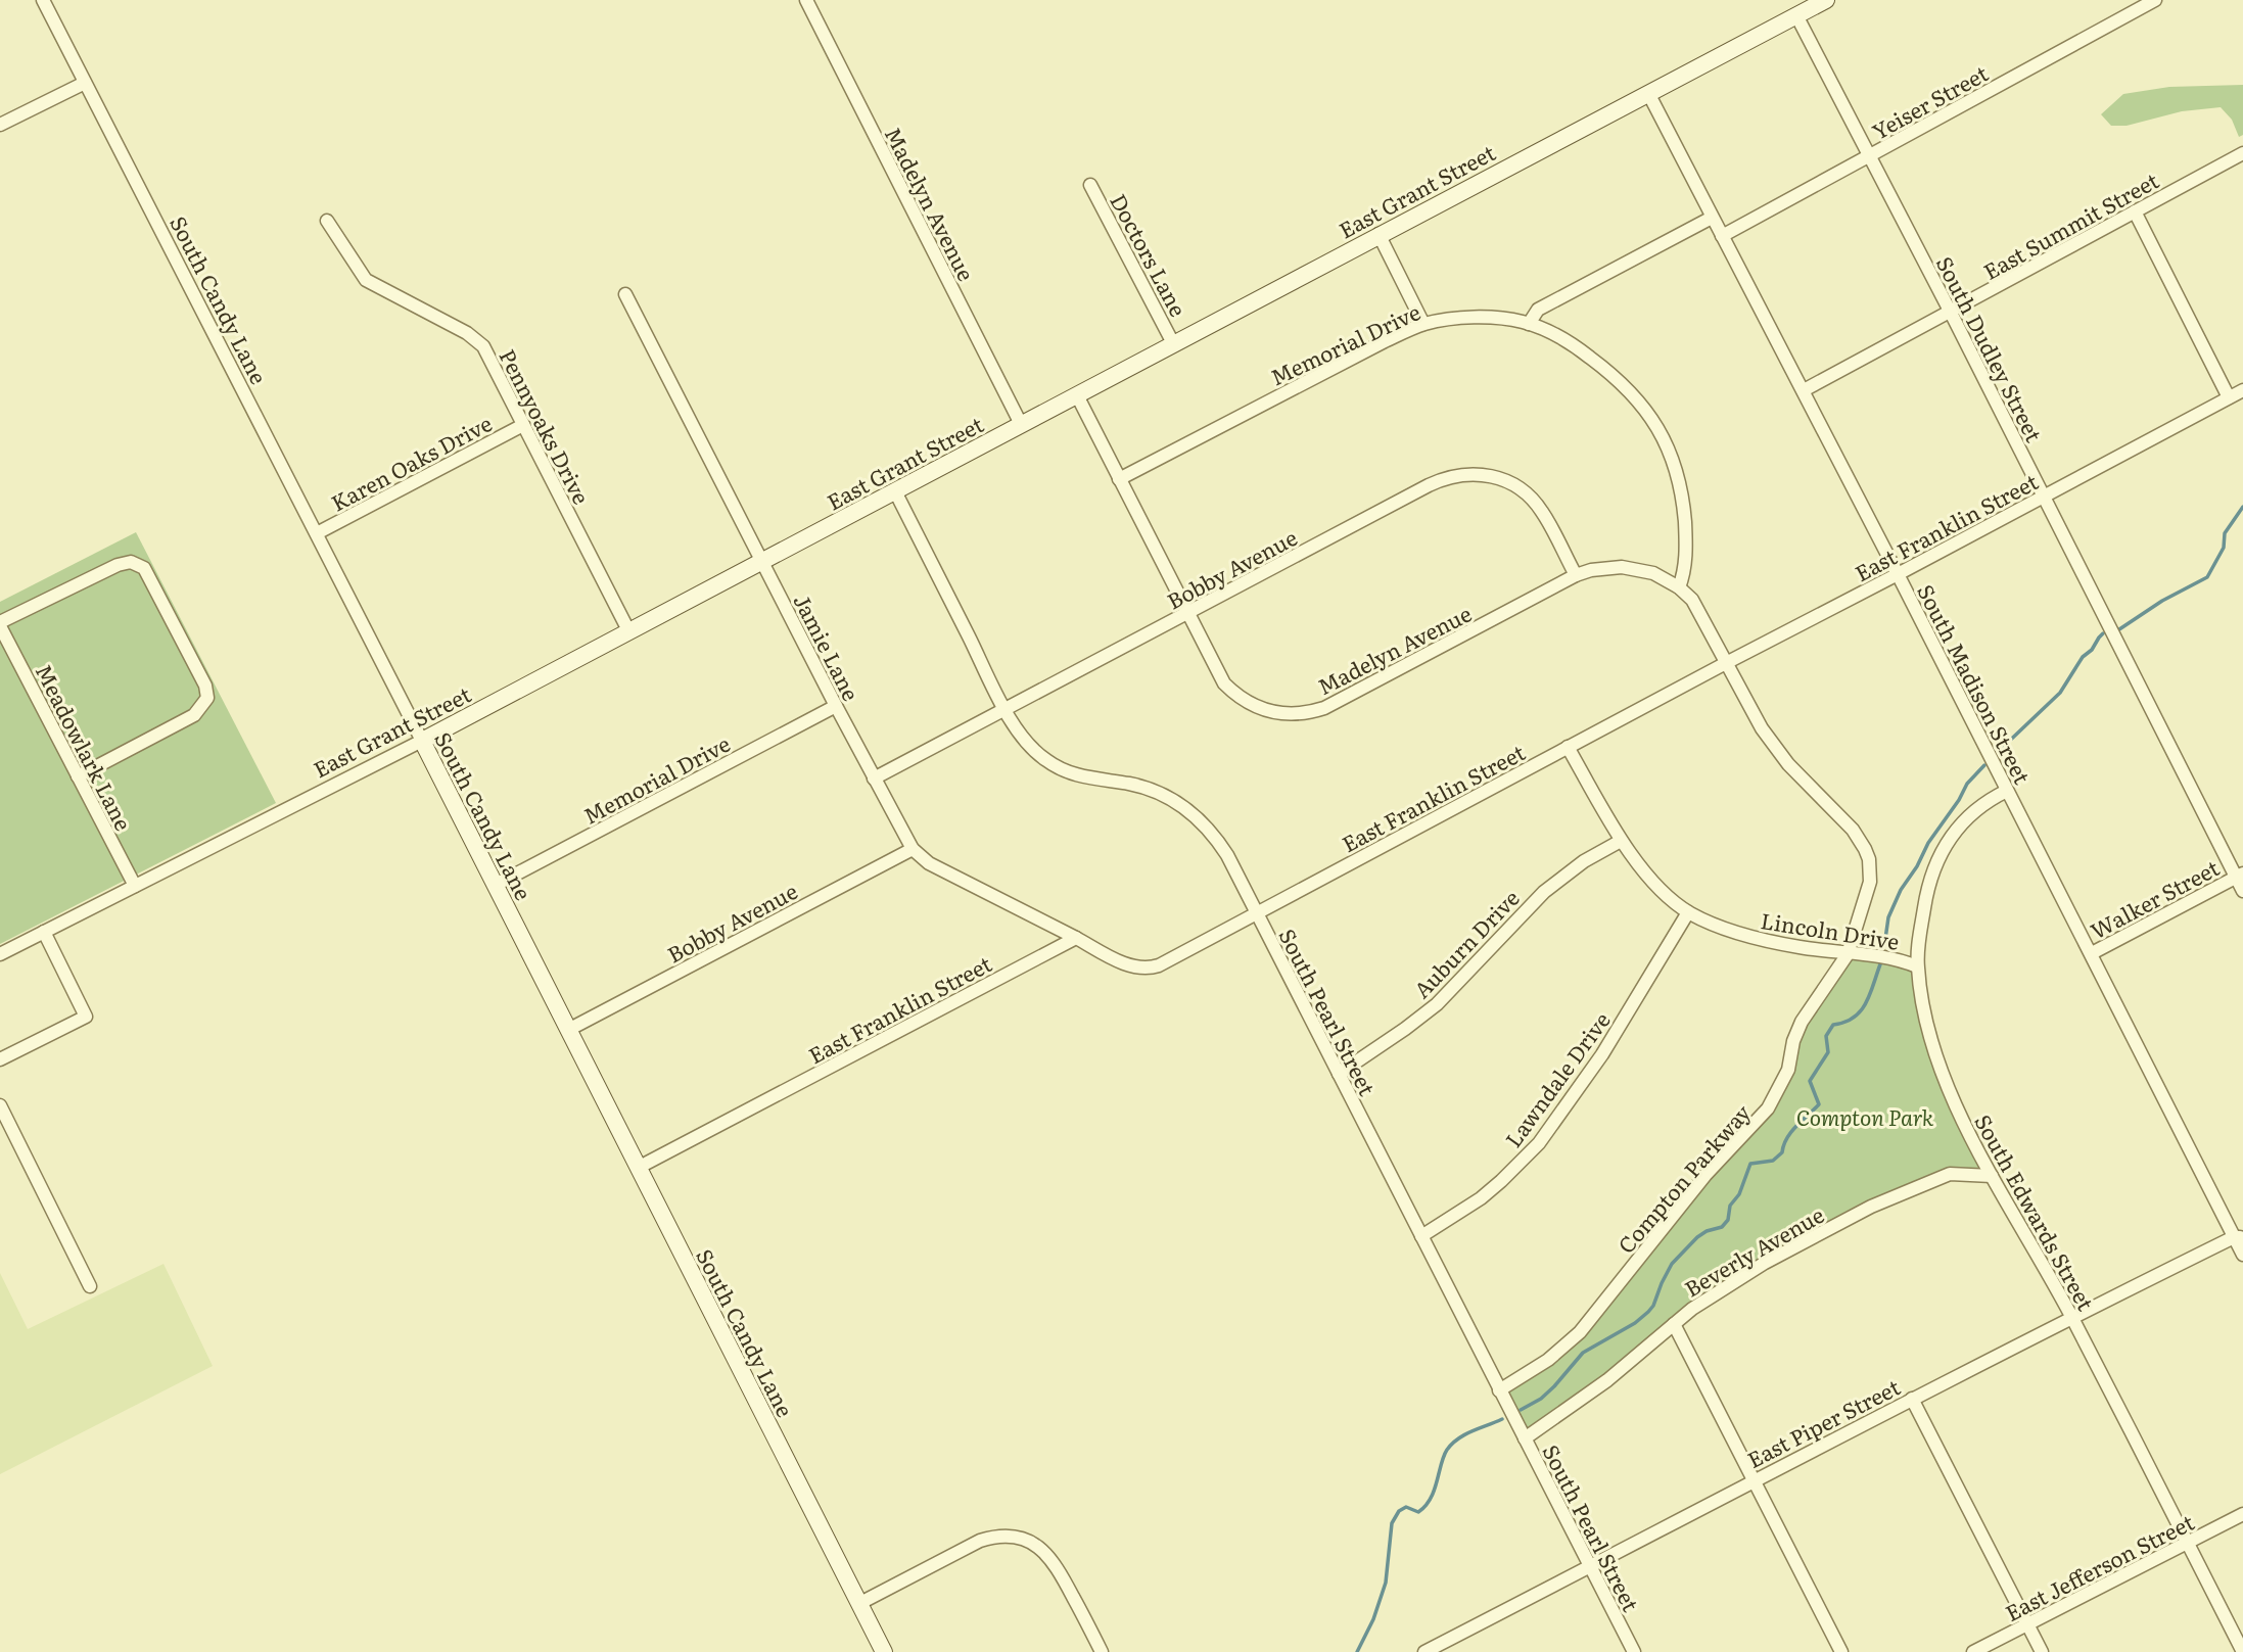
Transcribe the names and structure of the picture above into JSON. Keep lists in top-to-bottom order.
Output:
{
  "streets": {
    "main road": ["East Grant Street", "South Candy Lane"],
    "street": [
      "Yeiser Street",
      "Madelyn Avenue",
      "East Summit Street",
      "Doctors Lane",
      "Memorial Drive",
      "South Dudley Street",
      "Pennyoaks Drive",
      "Karen Oaks Drive",
      "East Franklin Street",
      "Bobby Avenue",
      "Jamie Lane",
      "South Madison Street",
      "Meadowlark Lane",
      "Walker Street",
      "Lincoln Drive",
      "Auburn Drive",
      "South Pearl Street",
      "Lawndale Drive",
      "Compton Parkway",
      "South Edwards Street",
      "Beverly Avenue",
      "East Piper Street",
      "East Jefferson Street"
    ]
  },
  "crossings": [
    ["Yeiser Street", "South Dudley Street"],
    ["Yeiser Street", "South Madison Street"],
    ["East Grant Street", "Madelyn Avenue"],
    ["East Grant Street", "Doctors Lane"],
    ["East Grant Street", "South Candy Lane"],
    ["East Grant Street", "South Dudley Street"],
    ["East Grant Street", "Pennyoaks Drive"],
    ["East Grant Street", "Jamie Lane"],
    ["East Grant Street", "South Madison Street"],
    ["East Grant Street", "Meadowlark Lane"],
    ["East Grant Street", "South Pearl Street"],
    ["Madelyn Avenue", "Memorial Drive"],
    ["Madelyn Avenue", "East Franklin Street"],
    ["Madelyn Avenue", "Bobby Avenue"],
    ["East Summit Street", "South Dudley Street"],
    ["East Summit Street", "South Madison Street"],
    ["South Candy Lane", "Memorial Drive"],
    ["South Candy Lane", "Karen Oaks Drive"],
    ["South Candy Lane", "East Franklin Street"],
    ["South Candy Lane", "Bobby Avenue"],
    ["Memorial Drive", "Jamie Lane"],
    ["South Dudley Street", "East Franklin Street"],
    ["South Dudley Street", "Walker Street"],
    ["Pennyoaks Drive", "Karen Oaks Drive"],
    ["East Franklin Street", "Jamie Lane"],
    ["East Franklin Street", "South Madison Street"],
    ["East Franklin Street", "Lincoln Drive"],
    ["East Franklin Street", "South Pearl Street"],
    ["Bobby Avenue", "Jamie Lane"],
    ["Bobby Avenue", "South Pearl Street"],
    ["South Madison Street", "Walker Street"],
    ["South Madison Street", "South Edwards Street"],
    ["South Madison Street", "East Piper Street"],
    ["Lincoln Drive", "Auburn Drive"],
    ["Lincoln Drive", "Lawndale Drive"],
    ["Lincoln Drive", "Compton Parkway"],
    ["Lincoln Drive", "South Edwards Street"],
    ["Auburn Drive", "South Pearl Street"],
    ["South Pearl Street", "Lawndale Drive"],
    ["South Pearl Street", "Compton Parkway"],
    ["South Pearl Street", "Beverly Avenue"],
    ["South Pearl Street", "East Piper Street"],
    ["South Edwards Street", "Beverly Avenue"],
    ["South Edwards Street", "East Piper Street"],
    ["South Edwards Street", "East Jefferson Street"]
  ],
  "parks": ["Compton Park"]
}
